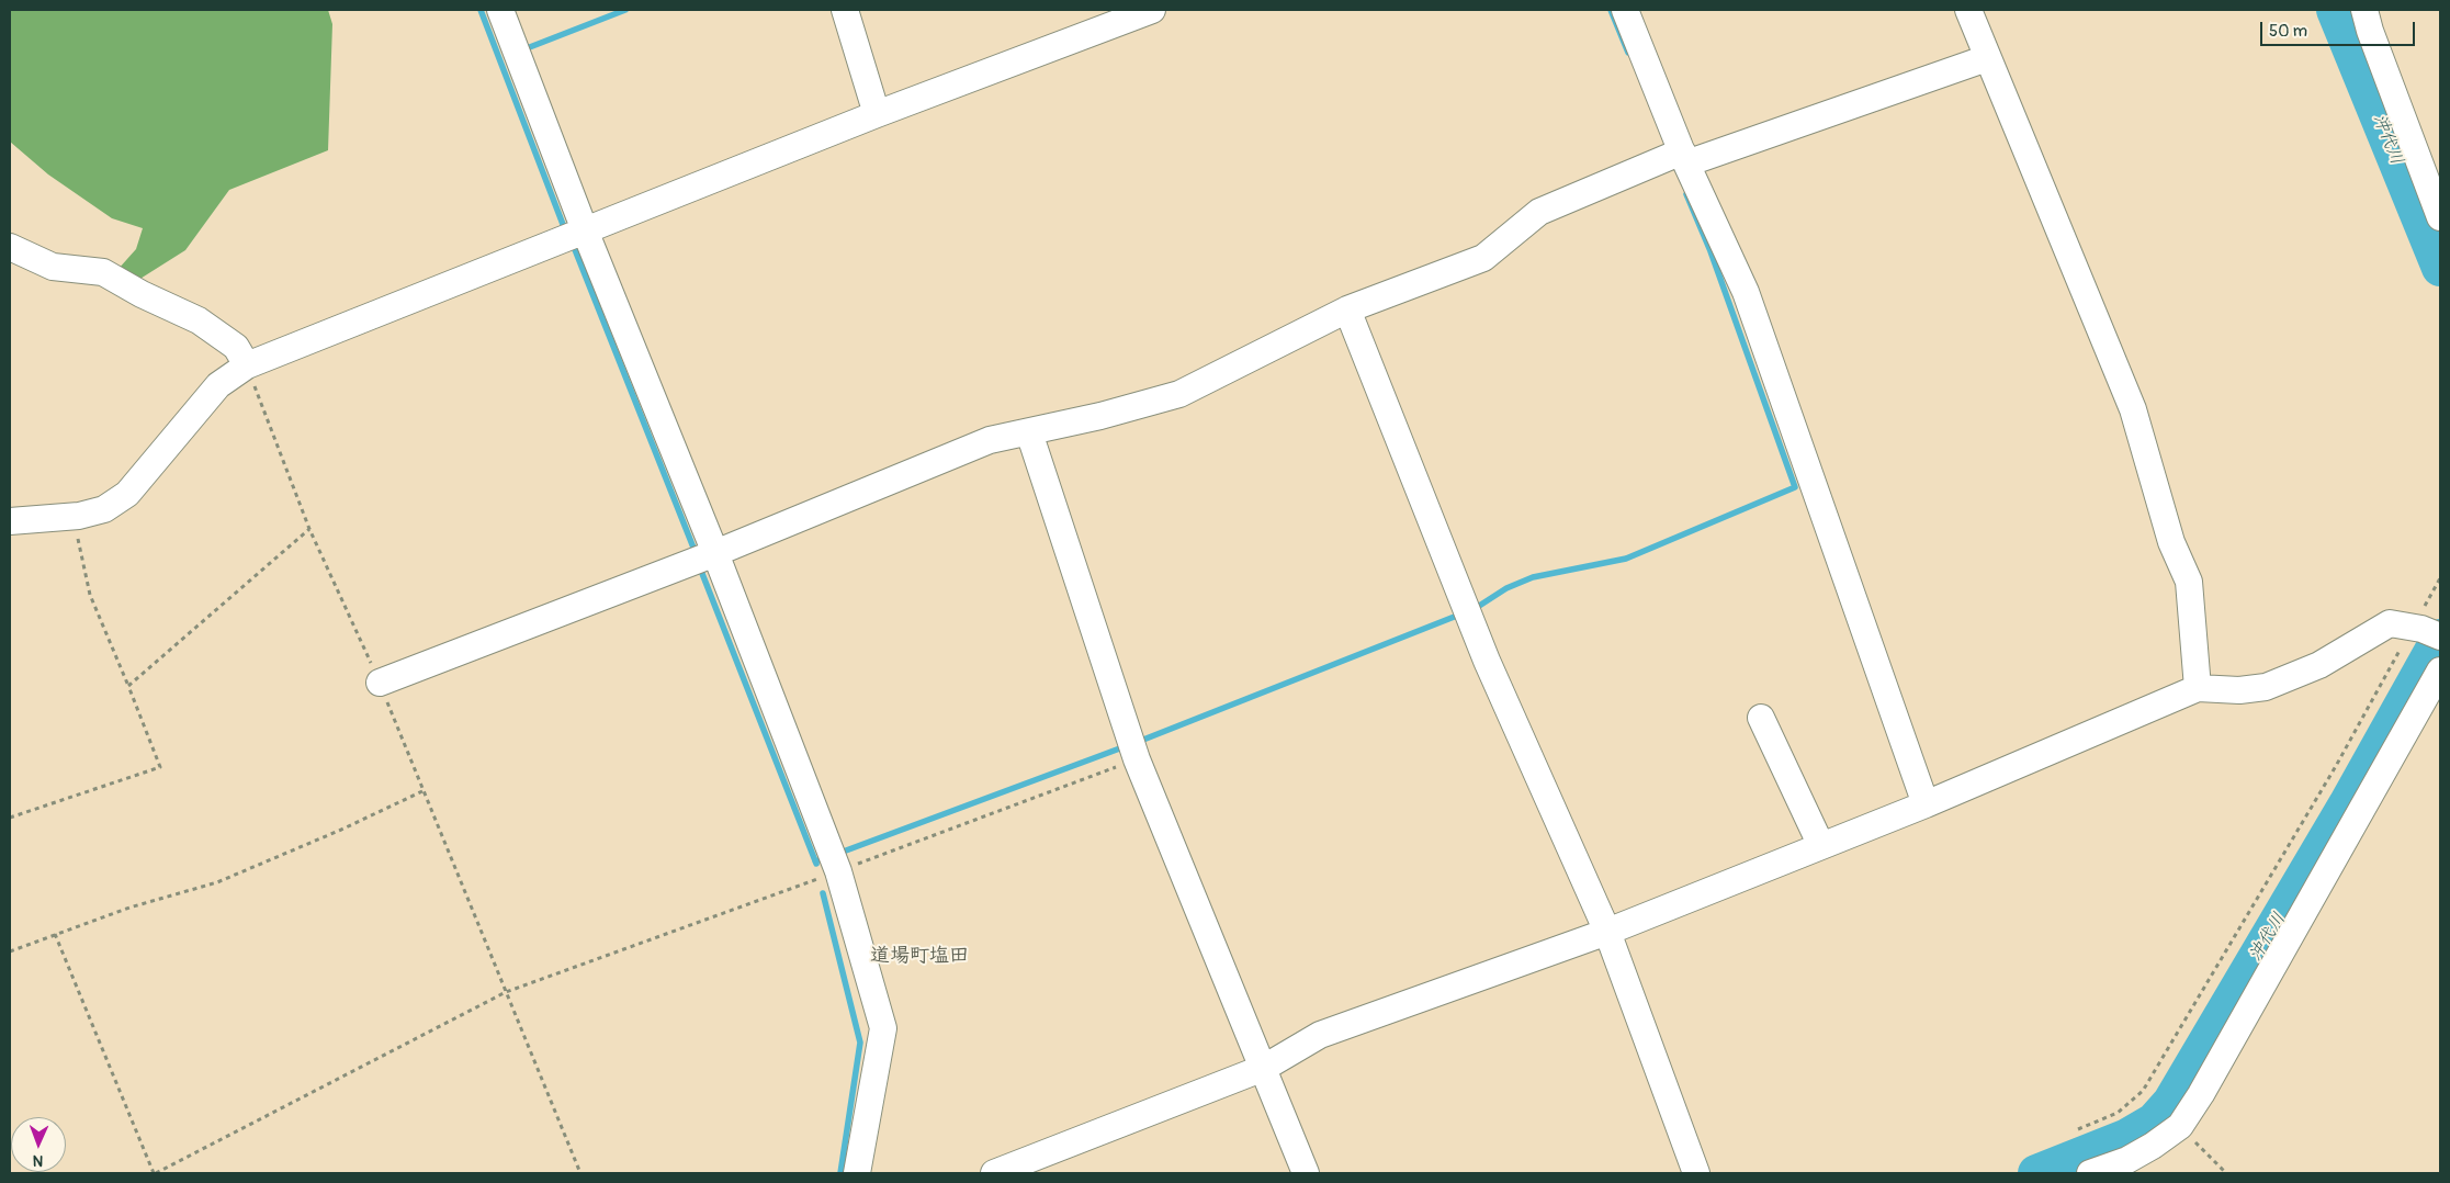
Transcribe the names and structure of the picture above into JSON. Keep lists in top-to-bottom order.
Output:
{
  "districts": ["道場町塩田"],
  "water": ["沖代川"],
  "scale_bar": "50 m",
  "north": "bottom"
}
